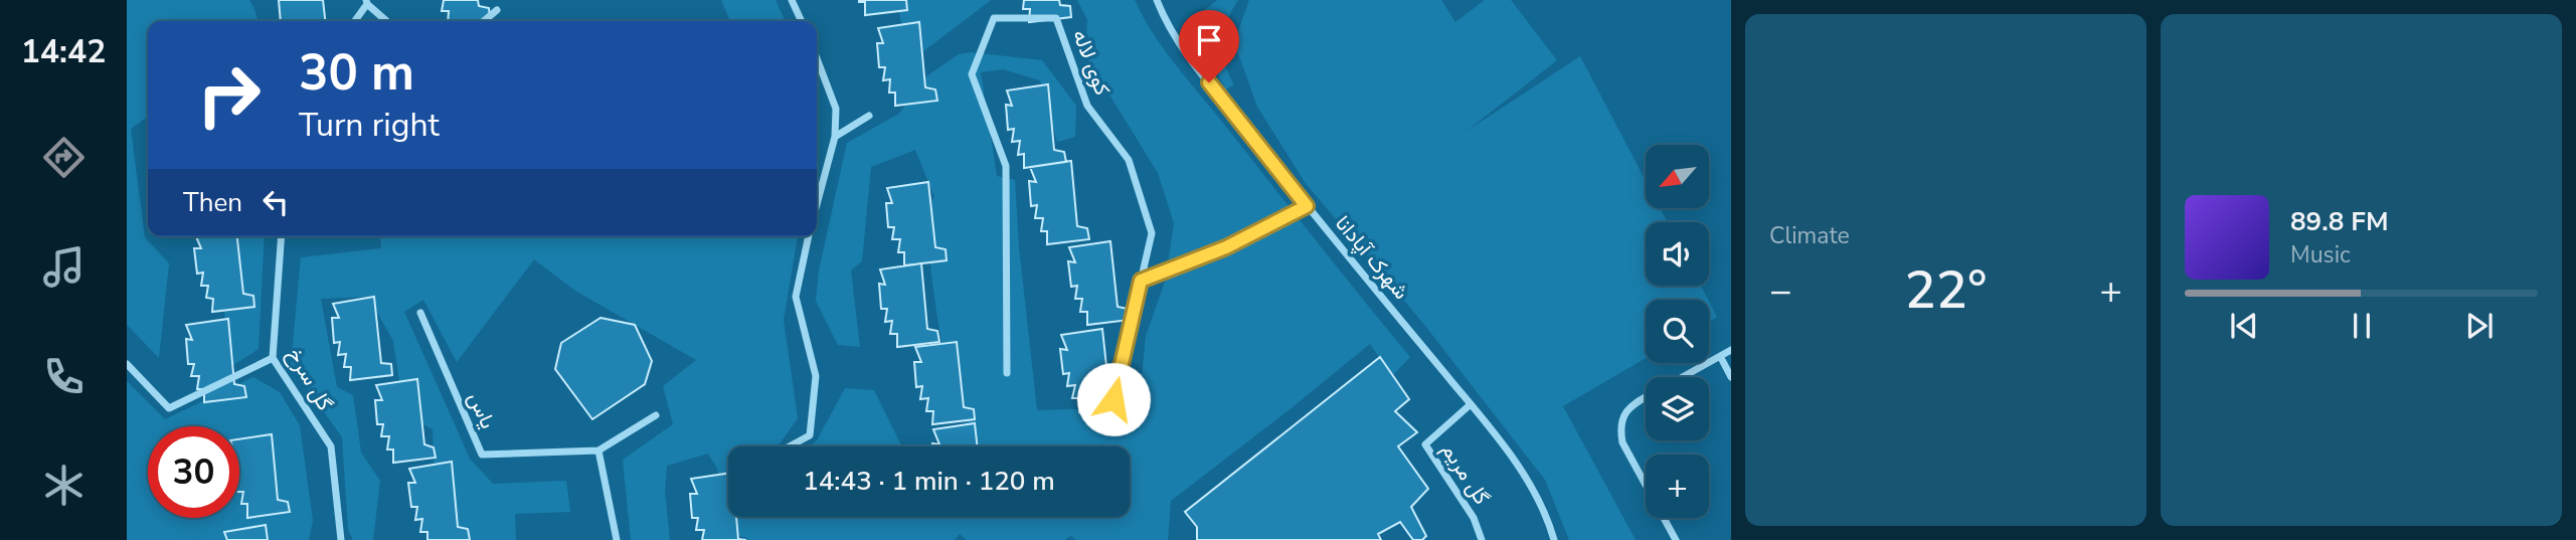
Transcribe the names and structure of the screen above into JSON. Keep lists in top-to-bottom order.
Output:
{
  "streets": {
    "street": [
      "کوی لاله",
      "شهرک آپادانا",
      "گل سرخ",
      "یاس",
      "گل مریم"
    ]
  },
  "crossings": [
    ["شهرک آپادانا", "گل مریم"]
  ],
  "north": "bottom left",
  "page": {
    "tabs": "14:42",
    "tile": "Climate",
    "turn": ["30 m", "Turn right"],
    "map_buttons": "+",
    "then": "Then",
    "song": ["89.8 FM", "Music"],
    "heat": ["−", "22°", "+"],
    "limit": "30",
    "trip": "14:43 · 1 min · 120 m"
  }
}
